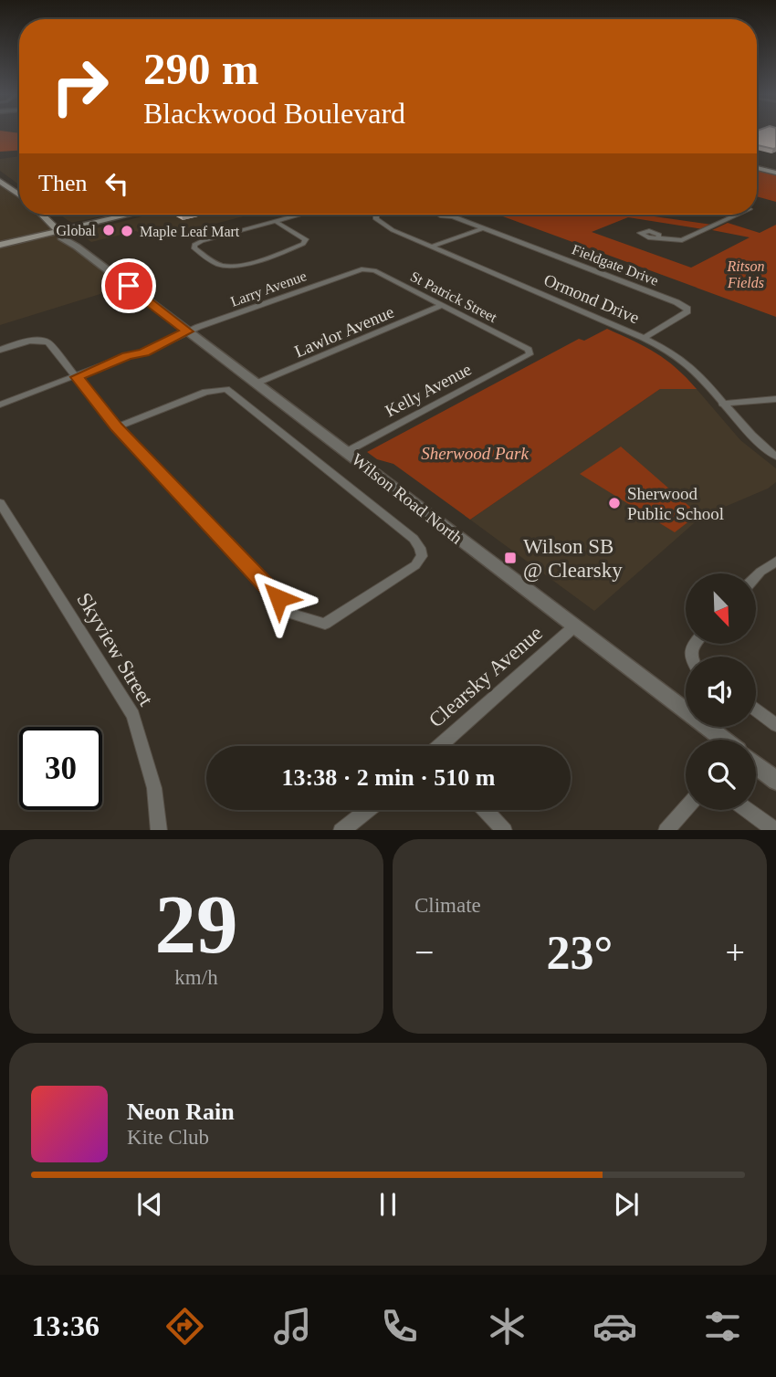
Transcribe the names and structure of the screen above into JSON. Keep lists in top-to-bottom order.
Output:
{
  "streets": {
    "main road": ["Wilson Road North"],
    "street": [
      "Fieldgate Drive",
      "Larry Avenue",
      "St Patrick Street",
      "Ormond Drive",
      "Lawlor Avenue",
      "Kelly Avenue",
      "Skyview Street",
      "Clearsky Avenue"
    ]
  },
  "crossings": [
    ["Fieldgate Drive", "Ormond Drive"],
    ["Larry Avenue", "St Patrick Street"],
    ["Larry Avenue", "Wilson Road North"],
    ["St Patrick Street", "Lawlor Avenue"],
    ["St Patrick Street", "Kelly Avenue"],
    ["Lawlor Avenue", "Wilson Road North"],
    ["Kelly Avenue", "Wilson Road North"],
    ["Wilson Road North", "Clearsky Avenue"]
  ],
  "parks": ["Ritson Fields", "Sherwood Park"],
  "places": {
    "other": ["Global", "Maple Leaf Mart", "Sherwood Public School"],
    "transit": ["Wilson SB @ Clearsky"]
  },
  "north": "bottom right",
  "page": {
    "turn": ["290 m", "Blackwood Boulevard"],
    "then": "Then",
    "limit": "30",
    "trip": "13:38 · 2 min · 510 m",
    "tile": [
      ["29", "km/h"],
      "Climate"
    ],
    "heat": ["−", "23°", "+"],
    "song": ["Neon Rain", "Kite Club"],
    "tabs": "13:36"
  }
}
